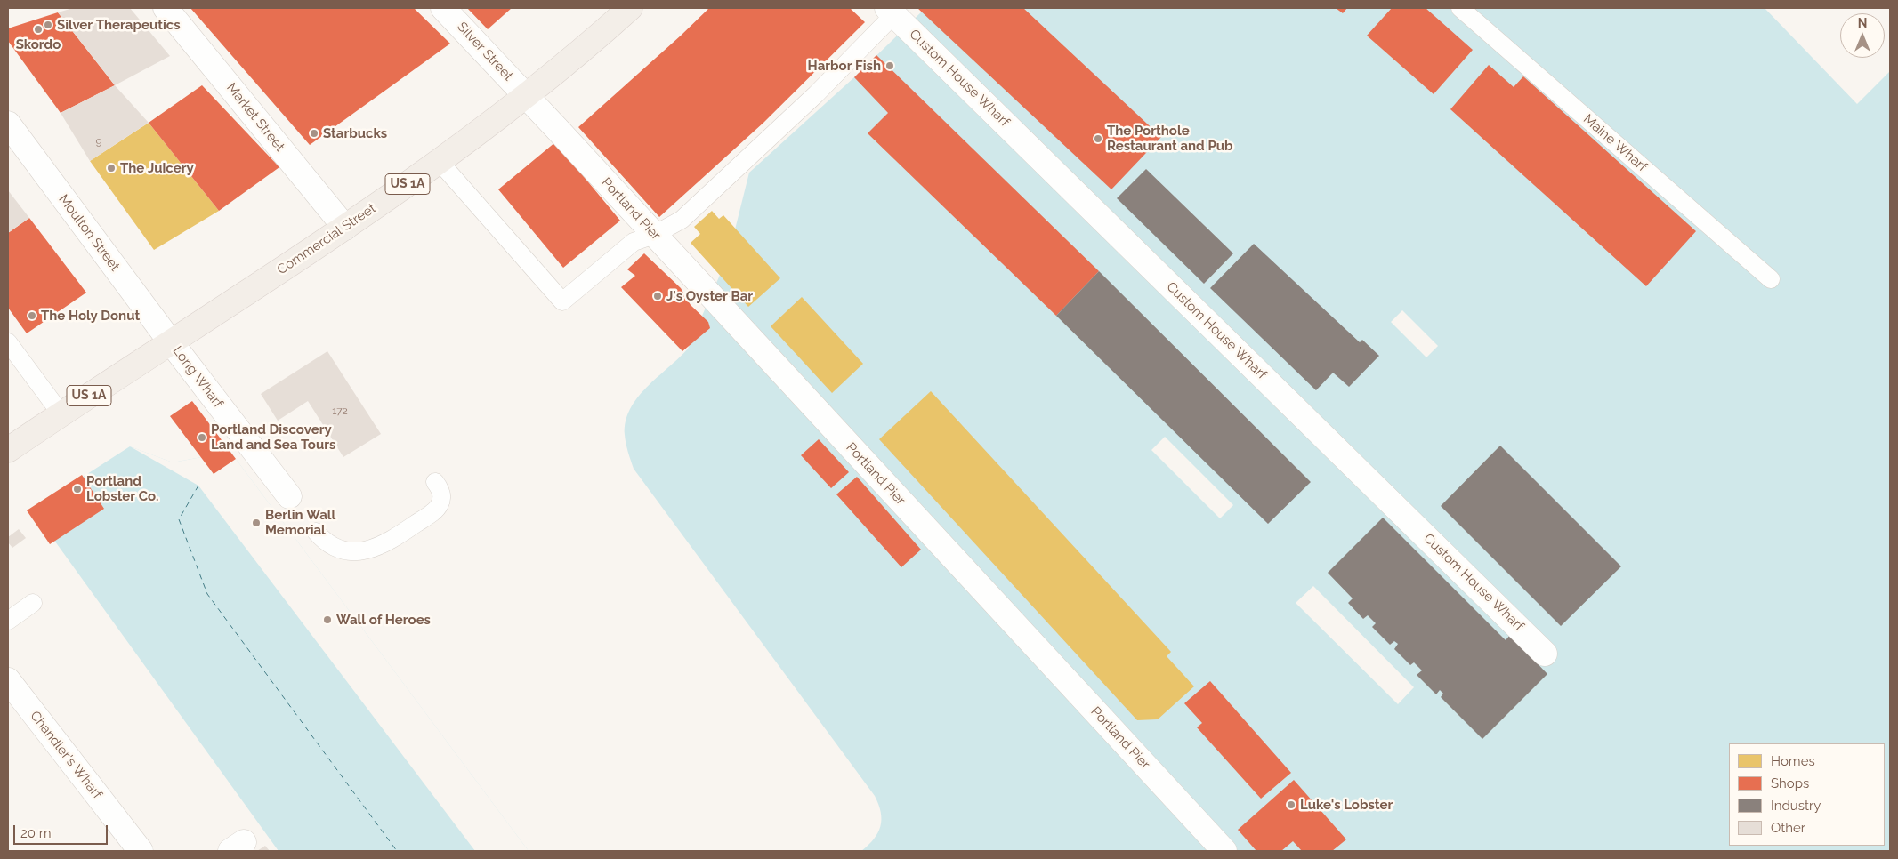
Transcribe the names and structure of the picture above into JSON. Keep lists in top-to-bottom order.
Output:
{
  "streets": {
    "main road": ["US 1A", "Commercial Street"],
    "street": [
      "Silver Street",
      "Custom House Wharf",
      "Market Street",
      "Portland Pier",
      "Moulton Street",
      "Long Wharf",
      "Chandler's Wharf"
    ],
    "lane": ["Maine Wharf"]
  },
  "crossings": [
    ["Silver Street", "Portland Pier"],
    ["Silver Street", "Commercial Street"],
    ["Market Street", "Commercial Street"],
    ["Portland Pier", "Commercial Street"],
    ["Moulton Street", "Commercial Street"],
    ["Moulton Street", "Long Wharf"],
    ["Commercial Street", "Long Wharf"]
  ],
  "places": [
    "Silver Therapeutics",
    "Skordo",
    "Harbor Fish",
    "Starbucks",
    "The Porthole Restaurant and Pub",
    "The Juicery",
    "J's Oyster Bar",
    "The Holy Donut",
    "Portland Discovery Land and Sea Tours",
    "Portland Lobster Co.",
    "Berlin Wall Memorial",
    "Wall of Heroes",
    "Luke's Lobster"
  ],
  "house_numbers": ["9", "172"],
  "legend": [
    "Homes",
    "Shops",
    "Industry",
    "Other"
  ],
  "scale_bar": "20 m",
  "north": "top"
}
